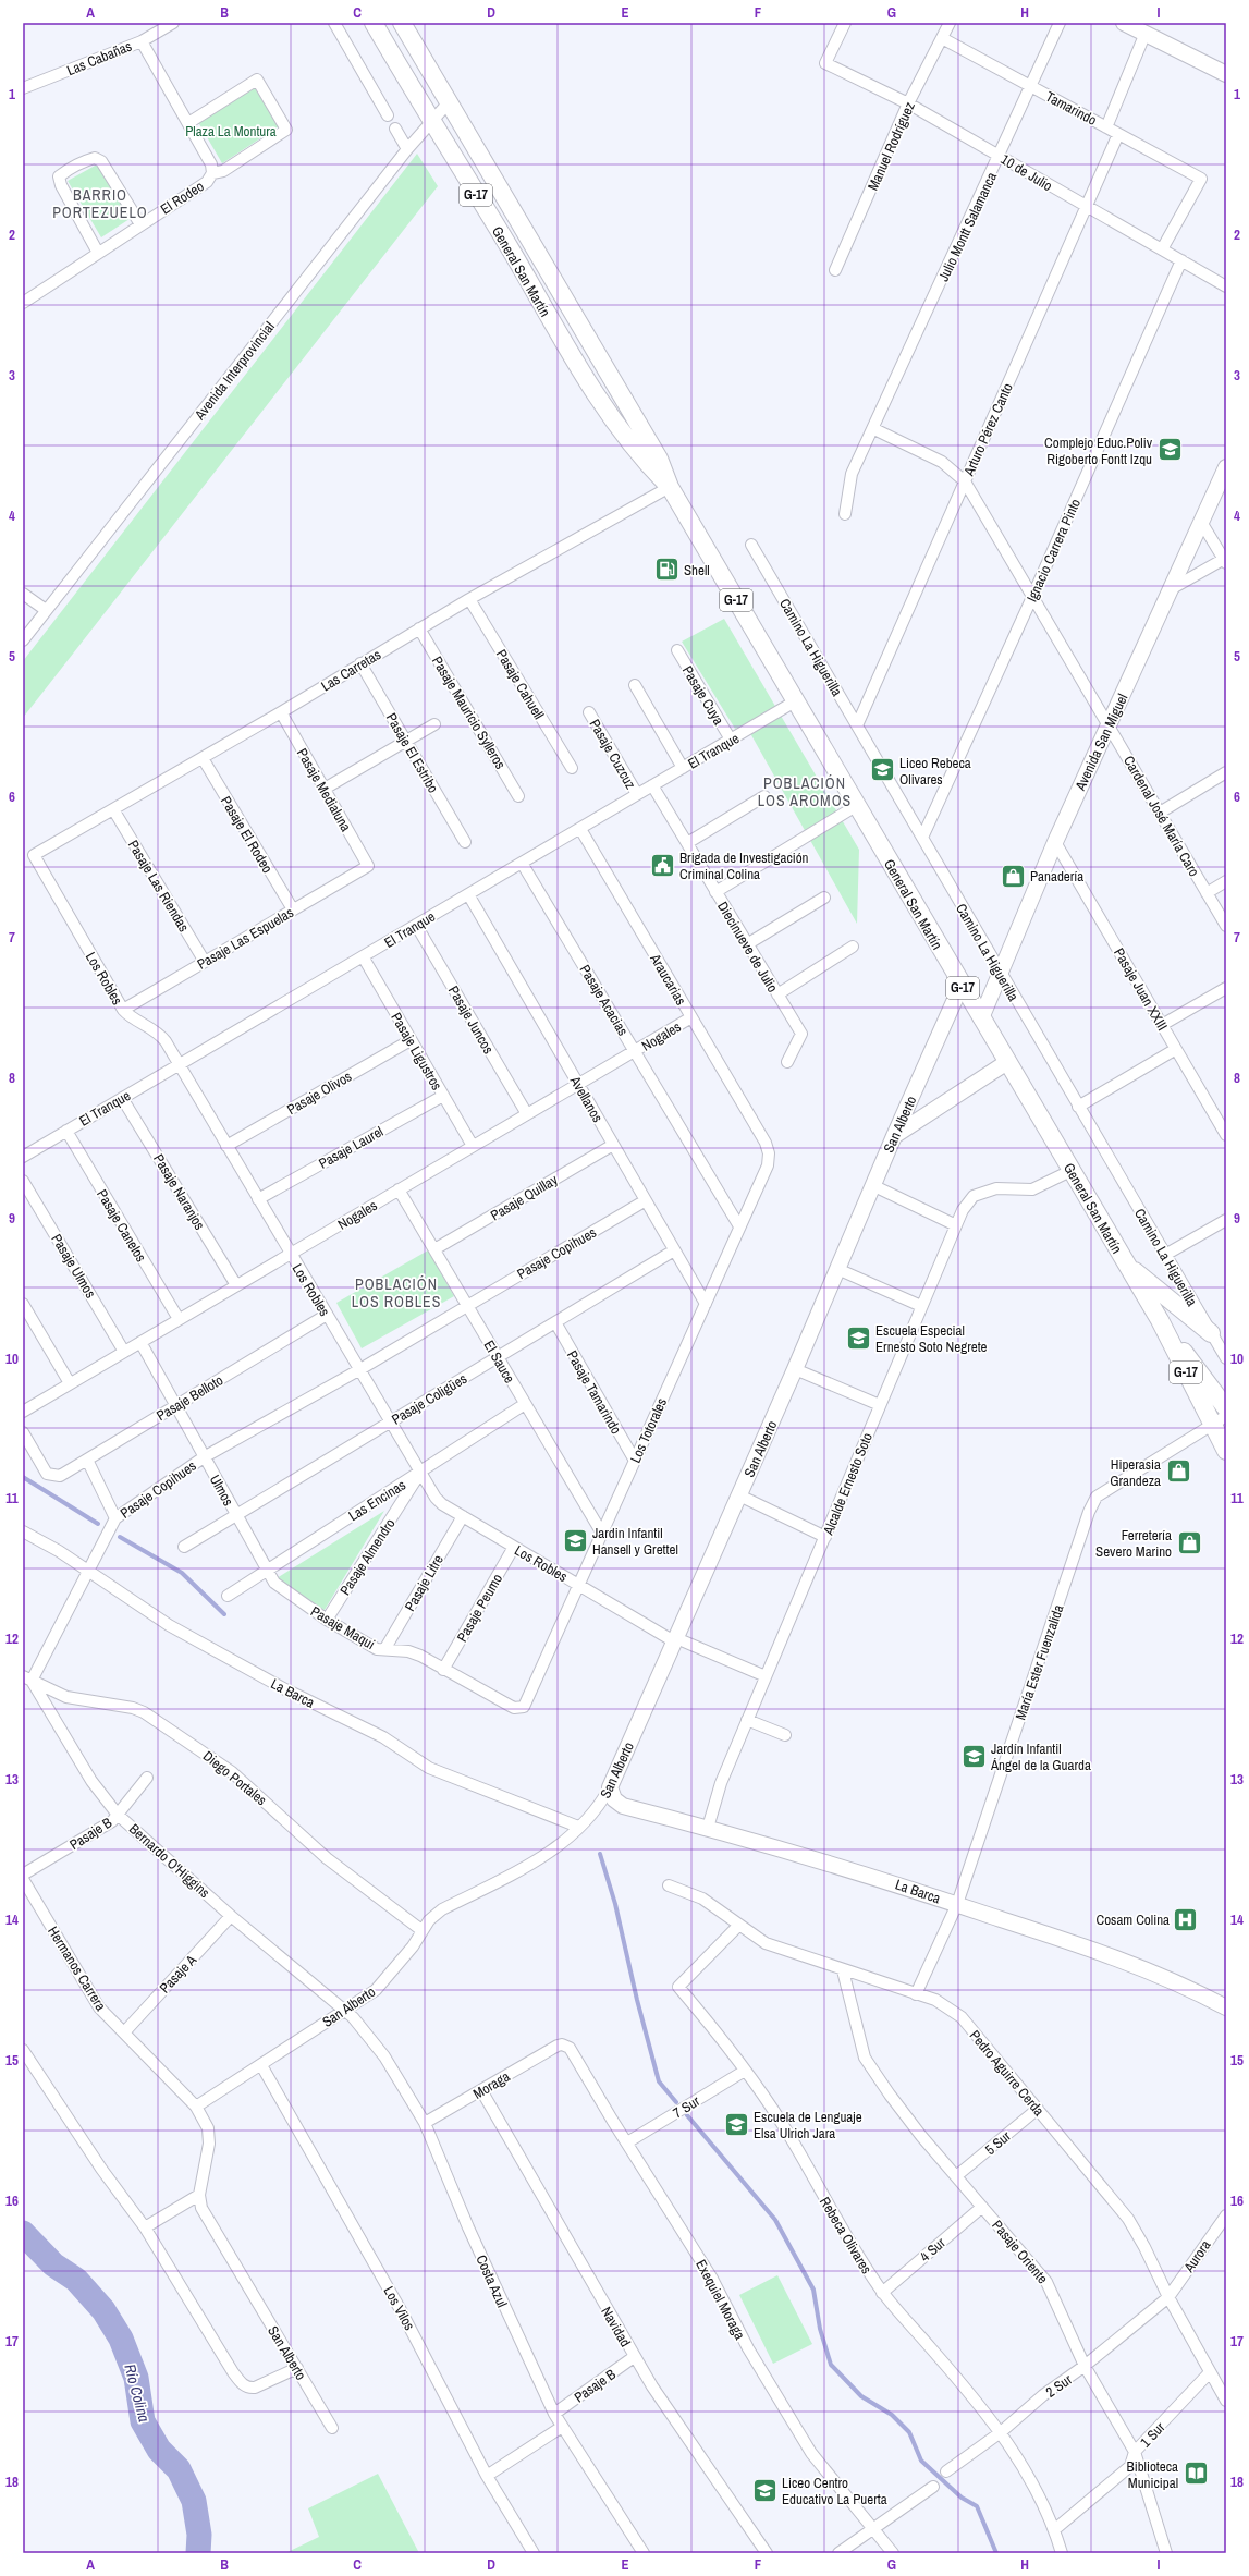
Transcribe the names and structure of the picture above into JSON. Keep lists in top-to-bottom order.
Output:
{
  "streets": {
    "main road": ["G-17", "General San Martín"],
    "street": [
      "Las Cabañas",
      "Tamarindo",
      "Manuel Rodríguez",
      "10 de Julio",
      "El Rodeo",
      "Julio Montt Salamanca",
      "Avenida Interprovincial",
      "Arturo Pérez Canto",
      "Ignacio Carrera Pinto",
      "Camino La Higuerilla",
      "Las Carretas",
      "Pasaje Cahuell",
      "Pasaje Cuya",
      "Pasaje Mauricio Sylleros",
      "Avenida San Miguel",
      "El Tranque",
      "Pasaje El Estribo",
      "Pasaje Cuzcuz",
      "Pasaje Medialuna",
      "Cardenal José María Caro",
      "Pasaje El Rodeo",
      "Pasaje Las Riendas",
      "Pasaje Las Espuelas",
      "Diecinueve de Julio",
      "Los Robles",
      "Araucarias",
      "Pasaje Juan XXIII",
      "Pasaje Acacias",
      "Pasaje Juncos",
      "Nogales",
      "Pasaje Ligustros",
      "Pasaje Olivos",
      "Avellanos",
      "San Alberto",
      "Pasaje Laurel",
      "Pasaje Naranjos",
      "Pasaje Quillay",
      "Pasaje Canelos",
      "Pasaje Copihues",
      "Pasaje Ulmos",
      "El Sauce",
      "Pasaje Tamarindo",
      "Pasaje Belloto",
      "Pasaje Coligües",
      "Los Totorales",
      "Alcalde Ernesto Soto",
      "Ulmos",
      "Las Encinas",
      "Pasaje Almendro",
      "Pasaje Litre",
      "Pasaje Peumo",
      "Pasaje Maqui",
      "María Ester Fuenzalida",
      "La Barca",
      "Diego Portales",
      "Pasaje B",
      "Bernardo O'Higgins",
      "Hermanos Carrera",
      "Pasaje A",
      "Pedro Aguirre Cerda",
      "Moraga",
      "7 Sur",
      "5 Sur",
      "Rebeca Olivares",
      "4 Sur",
      "Pasaje Oriente",
      "Aurora",
      "Costa Azul",
      "Exequiel Moraga",
      "Los Vilos",
      "Navidad",
      "2 Sur",
      "1 Sur"
    ]
  },
  "crossings": [
    ["Las Cabañas", "El Rodeo"],
    ["Tamarindo", "Manuel Rodríguez"],
    ["Tamarindo", "10 de Julio"],
    ["Tamarindo", "Julio Montt Salamanca"],
    ["Tamarindo", "Arturo Pérez Canto"],
    ["Manuel Rodríguez", "10 de Julio"],
    ["10 de Julio", "Julio Montt Salamanca"],
    ["10 de Julio", "Arturo Pérez Canto"],
    ["10 de Julio", "Ignacio Carrera Pinto"],
    ["Julio Montt Salamanca", "Cardenal José María Caro"],
    ["General San Martín", "Avenida Interprovincial"],
    ["General San Martín", "Las Carretas"],
    ["General San Martín", "Avenida San Miguel"],
    ["General San Martín", "El Tranque"],
    ["General San Martín", "San Alberto"],
    ["General San Martín", "Alcalde Ernesto Soto"],
    ["General San Martín", "María Ester Fuenzalida"],
    ["Arturo Pérez Canto", "Camino La Higuerilla"],
    ["Arturo Pérez Canto", "Cardenal José María Caro"],
    ["Ignacio Carrera Pinto", "Camino La Higuerilla"],
    ["Ignacio Carrera Pinto", "Cardenal José María Caro"],
    ["Camino La Higuerilla", "Avenida San Miguel"],
    ["Las Carretas", "Pasaje Cahuell"],
    ["Las Carretas", "Pasaje Mauricio Sylleros"],
    ["Las Carretas", "Pasaje El Estribo"],
    ["Las Carretas", "Pasaje Medialuna"],
    ["Las Carretas", "Pasaje El Rodeo"],
    ["Las Carretas", "Pasaje Las Riendas"],
    ["Las Carretas", "Los Robles"],
    ["Pasaje Cuya", "El Tranque"],
    ["Avenida San Miguel", "Cardenal José María Caro"],
    ["Avenida San Miguel", "Pasaje Juan XXIII"],
    ["El Tranque", "Pasaje Cuzcuz"],
    ["El Tranque", "Diecinueve de Julio"],
    ["El Tranque", "Los Robles"],
    ["El Tranque", "Araucarias"],
    ["El Tranque", "Pasaje Acacias"],
    ["El Tranque", "Pasaje Juncos"],
    ["El Tranque", "Pasaje Ligustros"],
    ["El Tranque", "Avellanos"],
    ["El Tranque", "Pasaje Naranjos"],
    ["El Tranque", "Pasaje Canelos"],
    ["Pasaje Medialuna", "Pasaje Las Espuelas"],
    ["Pasaje El Rodeo", "Pasaje Las Espuelas"],
    ["Pasaje Las Riendas", "Pasaje Las Espuelas"],
    ["Pasaje Las Espuelas", "Los Robles"],
    ["Los Robles", "Nogales"],
    ["Los Robles", "Pasaje Olivos"],
    ["Los Robles", "San Alberto"],
    ["Los Robles", "Pasaje Laurel"],
    ["Los Robles", "Pasaje Copihues"],
    ["Los Robles", "Pasaje Belloto"],
    ["Los Robles", "Pasaje Coligües"],
    ["Los Robles", "Los Totorales"],
    ["Los Robles", "Alcalde Ernesto Soto"],
    ["Los Robles", "Las Encinas"],
    ["Los Robles", "Pasaje Almendro"],
    ["Los Robles", "Pasaje Litre"],
    ["Los Robles", "Pasaje Peumo"],
    ["Araucarias", "Nogales"],
    ["Araucarias", "Los Totorales"],
    ["Pasaje Acacias", "Nogales"],
    ["Pasaje Acacias", "Los Totorales"],
    ["Pasaje Juncos", "Nogales"],
    ["Nogales", "Pasaje Ligustros"],
    ["Nogales", "Avellanos"],
    ["Nogales", "Pasaje Naranjos"],
    ["Nogales", "Pasaje Canelos"],
    ["Nogales", "Pasaje Ulmos"],
    ["Nogales", "El Sauce"],
    ["Nogales", "Ulmos"],
    ["Pasaje Ligustros", "Pasaje Olivos"],
    ["Pasaje Ligustros", "Pasaje Laurel"],
    ["Avellanos", "Pasaje Quillay"],
    ["Avellanos", "Pasaje Copihues"],
    ["Avellanos", "Pasaje Coligües"],
    ["Avellanos", "Los Totorales"],
    ["San Alberto", "La Barca"],
    ["San Alberto", "Diego Portales"],
    ["San Alberto", "Bernardo O'Higgins"],
    ["San Alberto", "Hermanos Carrera"],
    ["San Alberto", "Costa Azul"],
    ["San Alberto", "Los Vilos"],
    ["Pasaje Quillay", "El Sauce"],
    ["Pasaje Copihues", "El Sauce"],
    ["Pasaje Copihues", "Ulmos"],
    ["Pasaje Copihues", "La Barca"],
    ["Pasaje Copihues", "Diego Portales"],
    ["Pasaje Copihues", "Bernardo O'Higgins"],
    ["El Sauce", "Pasaje Coligües"],
    ["El Sauce", "Los Totorales"],
    ["El Sauce", "Las Encinas"],
    ["Pasaje Tamarindo", "Pasaje Coligües"],
    ["Pasaje Tamarindo", "Los Totorales"],
    ["Pasaje Belloto", "Ulmos"],
    ["Pasaje Coligües", "Ulmos"],
    ["Los Totorales", "Pasaje Maqui"],
    ["Alcalde Ernesto Soto", "La Barca"],
    ["Ulmos", "Las Encinas"],
    ["Ulmos", "Pasaje Maqui"],
    ["Las Encinas", "Pasaje Almendro"],
    ["Las Encinas", "Pasaje Maqui"],
    ["Pasaje Almendro", "Pasaje Maqui"],
    ["Pasaje Litre", "Pasaje Maqui"],
    ["Pasaje Peumo", "Pasaje Maqui"],
    ["María Ester Fuenzalida", "La Barca"],
    ["María Ester Fuenzalida", "Pedro Aguirre Cerda"],
    ["Diego Portales", "Bernardo O'Higgins"],
    ["Pasaje B", "Bernardo O'Higgins"],
    ["Pasaje B", "Costa Azul"],
    ["Pasaje B", "Navidad"],
    ["Bernardo O'Higgins", "Pasaje A"],
    ["Bernardo O'Higgins", "Costa Azul"],
    ["Hermanos Carrera", "Pasaje A"],
    ["Pedro Aguirre Cerda", "5 Sur"],
    ["Pedro Aguirre Cerda", "Rebeca Olivares"],
    ["Pedro Aguirre Cerda", "Pasaje Oriente"],
    ["Pedro Aguirre Cerda", "Aurora"],
    ["Pedro Aguirre Cerda", "2 Sur"],
    ["Pedro Aguirre Cerda", "1 Sur"],
    ["Moraga", "Costa Azul"],
    ["Moraga", "Exequiel Moraga"],
    ["Moraga", "Navidad"],
    ["7 Sur", "Rebeca Olivares"],
    ["7 Sur", "Exequiel Moraga"],
    ["5 Sur", "Pasaje Oriente"],
    ["Rebeca Olivares", "4 Sur"],
    ["Rebeca Olivares", "2 Sur"],
    ["Rebeca Olivares", "1 Sur"],
    ["4 Sur", "Pasaje Oriente"],
    ["Pasaje Oriente", "2 Sur"],
    ["Pasaje Oriente", "1 Sur"],
    ["Aurora", "2 Sur"]
  ],
  "districts": ["BARRIO PORTEZUELO", "POBLACIÓN LOS AROMOS", "POBLACIÓN LOS ROBLES"],
  "water": ["Río Colina"],
  "parks": ["Plaza La Montura"],
  "places": {
    "school or university": [
      "Complejo Educ.Poliv Rigoberto Fontt Izqu",
      "Liceo Rebeca Olivares",
      "Escuela Especial Ernesto Soto Negrete",
      "Jardin Infantil Hansell y Grettel",
      "Jardín Infantil Ángel de la Guarda",
      "Escuela de Lenguaje Elsa Ulrich Jara",
      "Liceo Centro Educativo La Puerta"
    ],
    "fuel station": ["Shell"],
    "public building": ["Brigada de Investigación Criminal Colina"],
    "shop": ["Panadería", "Hiperasia Grandeza", "Ferretería Severo Marino"],
    "hospital": ["Cosam Colina"],
    "library": ["Biblioteca Municipal"]
  },
  "grid": {
    "columns": [
      "A",
      "B",
      "C",
      "D",
      "E",
      "F",
      "G",
      "H",
      "I"
    ],
    "rows": [
      "1",
      "2",
      "3",
      "4",
      "5",
      "6",
      "7",
      "8",
      "9",
      "10",
      "11",
      "12",
      "13",
      "14",
      "15",
      "16",
      "17",
      "18"
    ]
  }
}
